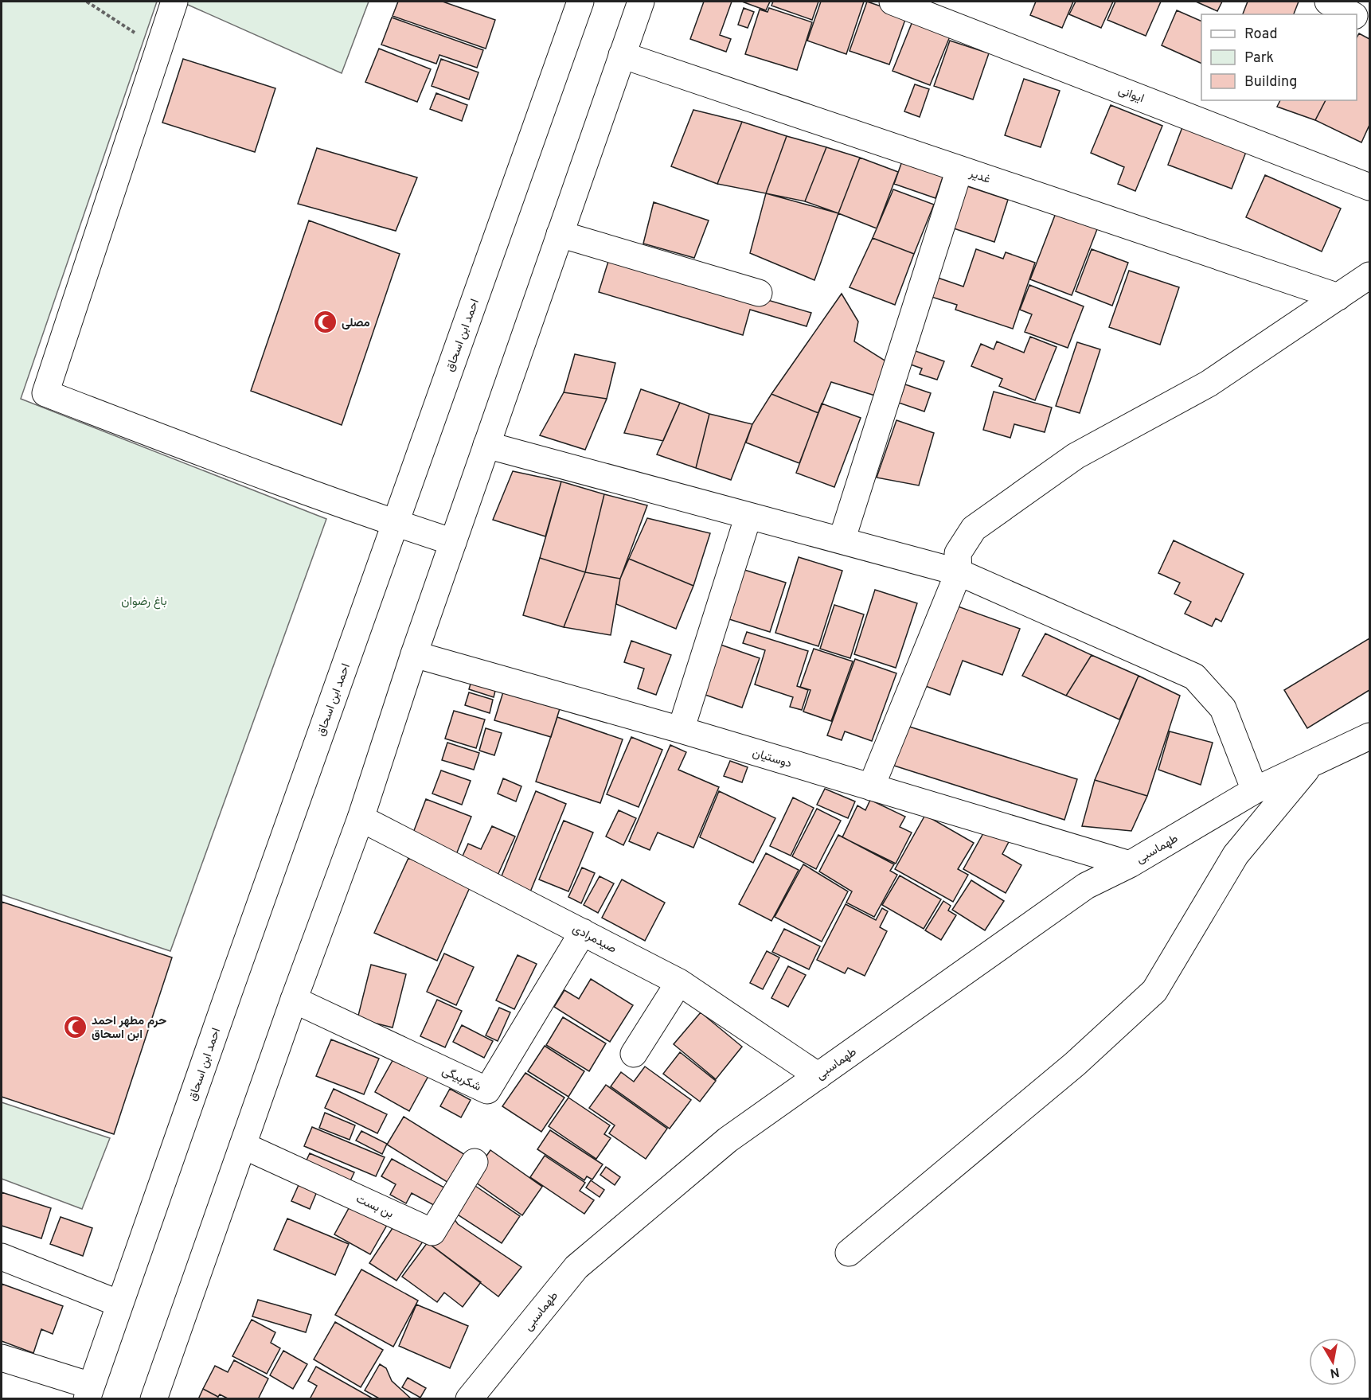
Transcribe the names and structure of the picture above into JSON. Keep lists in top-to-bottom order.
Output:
{
  "streets": {
    "street": [
      "ایوانی",
      "غدیر",
      "احمد ابن اسحاق",
      "دوستیان",
      "طهماسبی",
      "صیدمرادی",
      "شکربیگی",
      "بن بست"
    ]
  },
  "crossings": [
    ["دوستیان", "طهماسبی"],
    ["طهماسبی", "صیدمرادی"],
    ["صیدمرادی", "شکربیگی"]
  ],
  "parks": ["باغ رضوان"],
  "places": {
    "mosque": ["مصلی", "حرم مطهر احمد ابن اسحاق"]
  },
  "legend": ["Road", "Park", "Building"],
  "north": "bottom"
}
